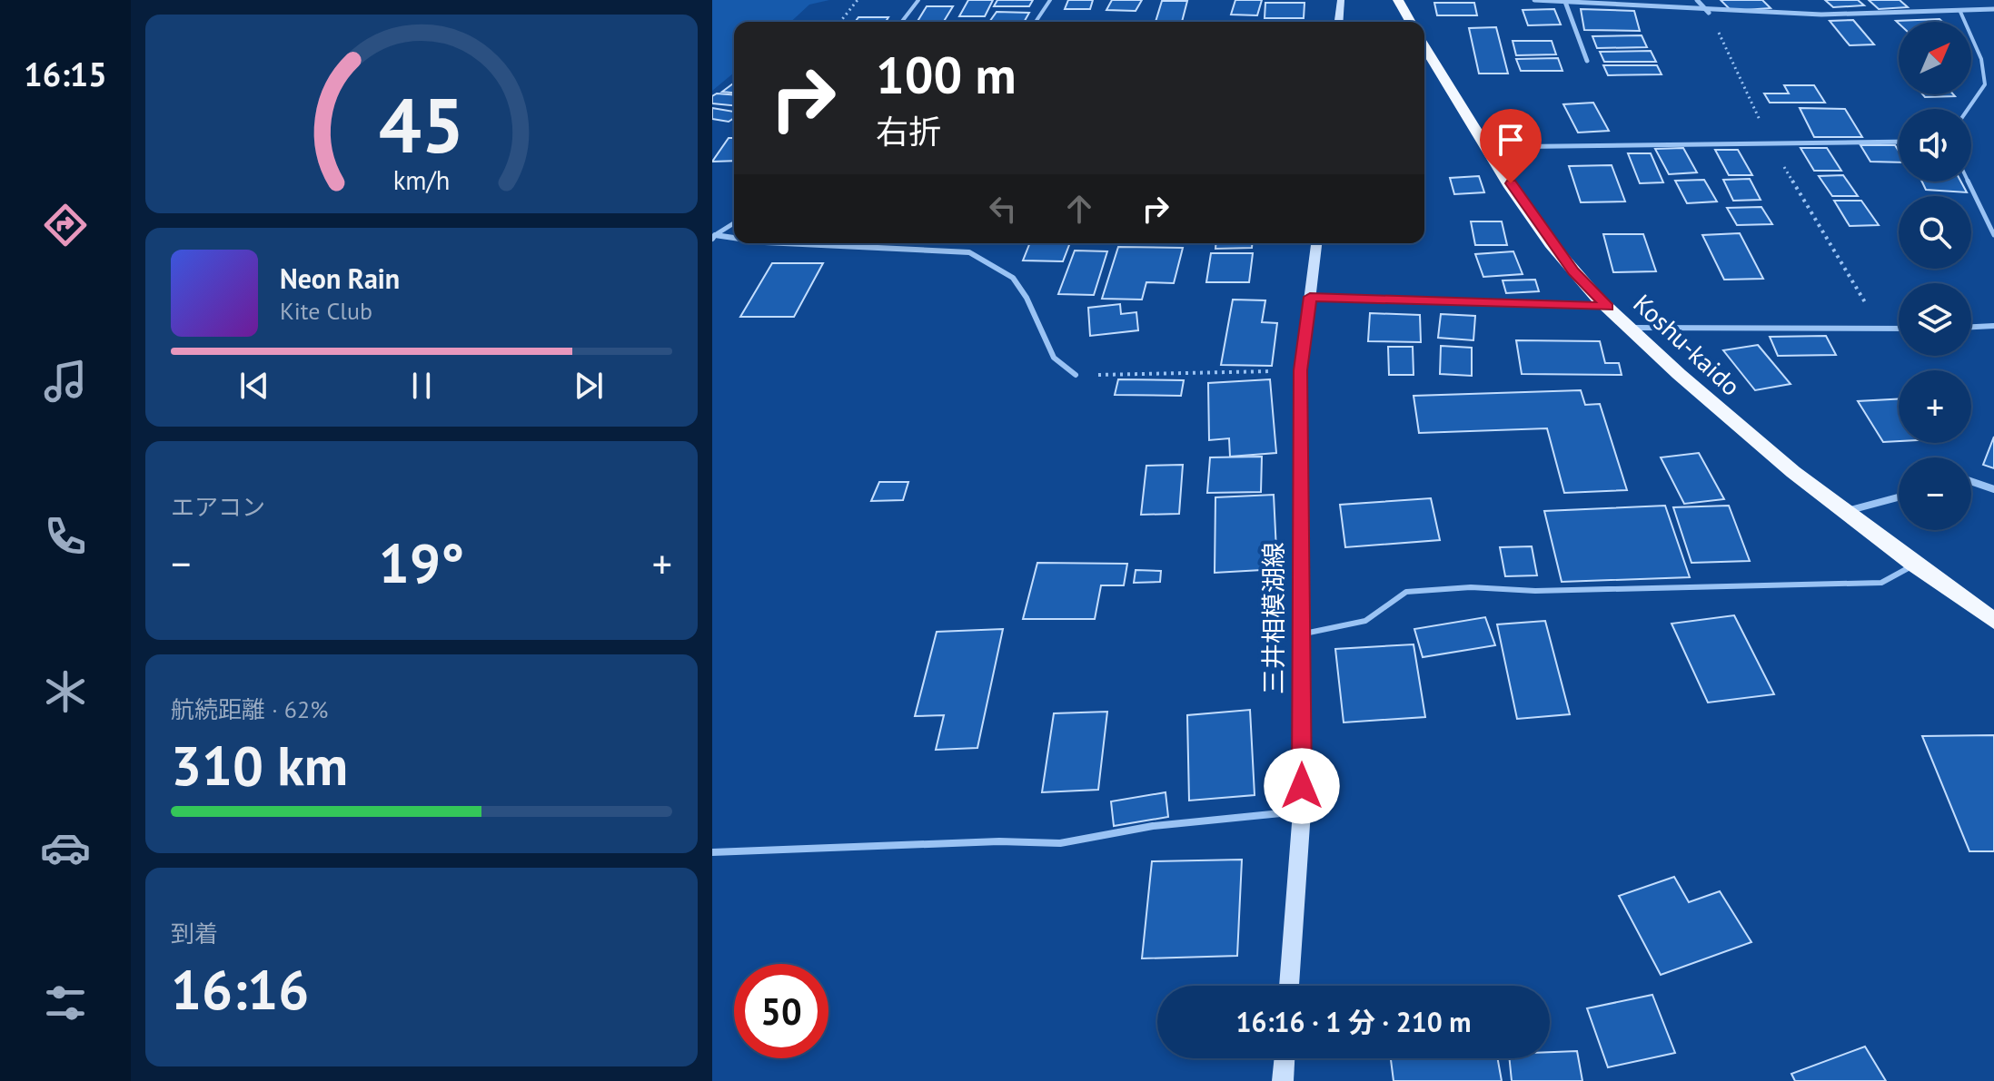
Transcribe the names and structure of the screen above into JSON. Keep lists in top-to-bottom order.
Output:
{
  "streets": {
    "highway": ["Koshu-kaido"],
    "main road": ["三井相模湖線"]
  },
  "north": "top right",
  "page": {
    "tabs": "16:15",
    "map_buttons": ["+", "−"],
    "turn": ["100 m", "右折"],
    "song": ["Neon Rain", "Kite Club"],
    "tile": [
      "エアコン",
      ["航続距離 · 62%", "310 km"],
      ["到着", "16:16"]
    ],
    "heat": ["−", "19°", "+"],
    "limit": "50",
    "trip": "16:16 · 1 分 · 210 m",
    "gauge": ["45", "km/h"]
  }
}
